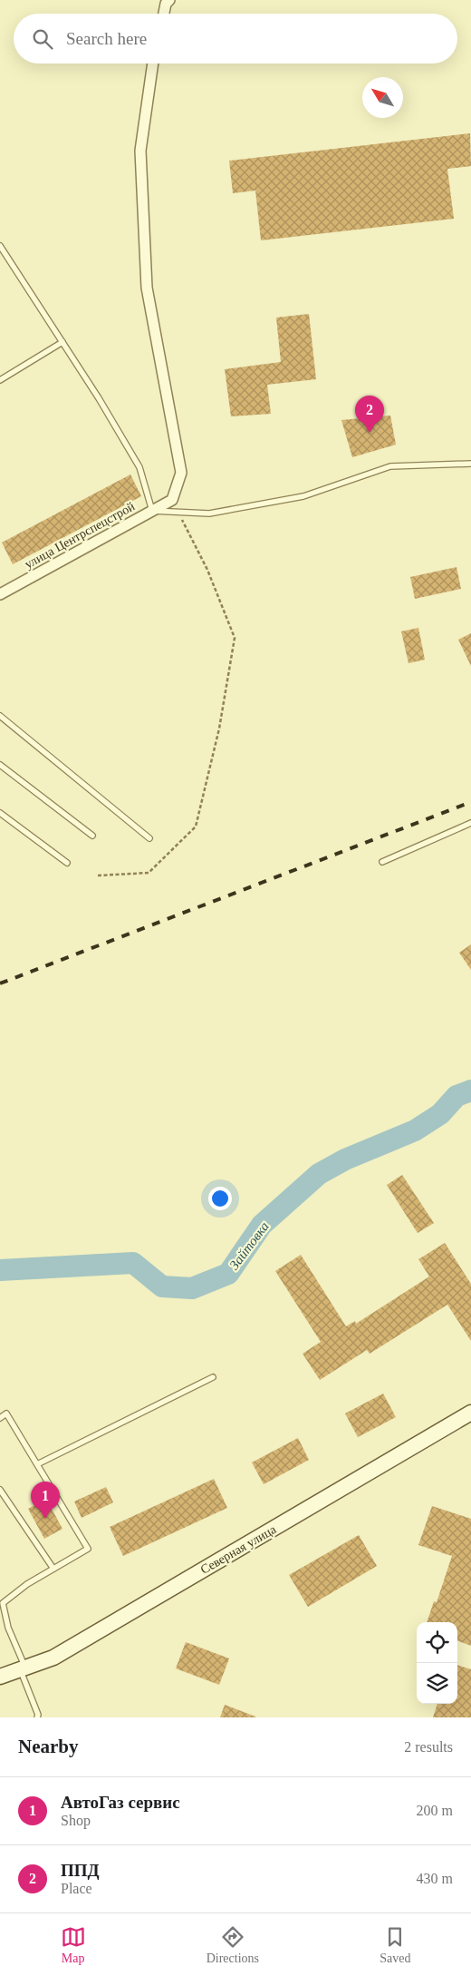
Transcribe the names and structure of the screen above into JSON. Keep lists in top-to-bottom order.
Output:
{
  "streets": {
    "main road": ["Северная улица"],
    "street": ["улица Центрспецстрой"]
  },
  "water": ["Зайтовка"],
  "north": "top left",
  "page": {
    "search": "Search here",
    "pins": ["2", "1"],
    "heading": ["Nearby", "2 results"],
    "list": [
      {
        "mark": "1",
        "name": "АвтоГаз сервис",
        "note": "Shop",
        "value": "200 m"
      },
      {
        "mark": "2",
        "name": "ППД",
        "note": "Place",
        "value": "430 m"
      }
    ],
    "nav": ["Map", "Directions", "Saved"]
  }
}
